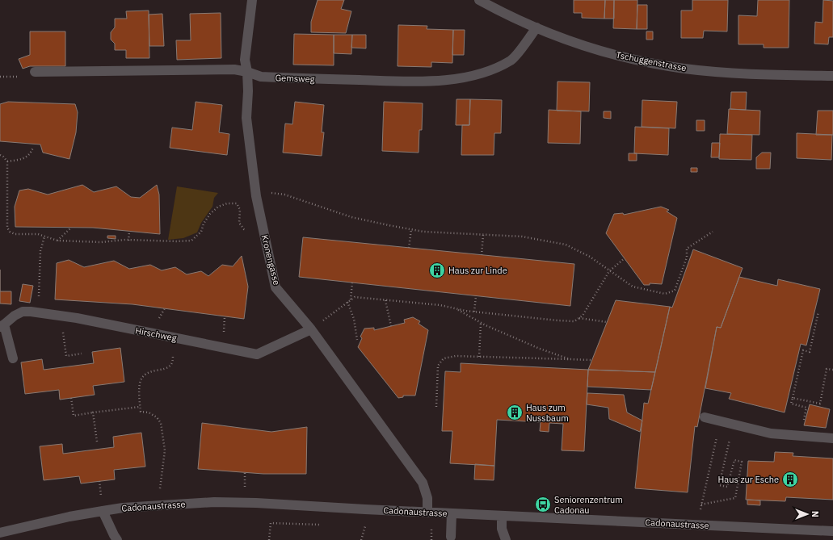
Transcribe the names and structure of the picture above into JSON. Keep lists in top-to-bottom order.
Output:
{
  "streets": {
    "street": [
      "Tschuggenstrasse",
      "Gemsweg",
      "Kronengasse",
      "Hirschweg",
      "Cadonaustrasse"
    ]
  },
  "crossings": [
    ["Tschuggenstrasse", "Gemsweg"],
    ["Gemsweg", "Kronengasse"],
    ["Kronengasse", "Hirschweg"],
    ["Kronengasse", "Cadonaustrasse"]
  ],
  "places": {
    "building": ["Haus zur Linde", "Haus zum Nussbaum", "Haus zur Esche"],
    "bus stop": ["Seniorenzentrum Cadonau"]
  },
  "north": "right"
}
